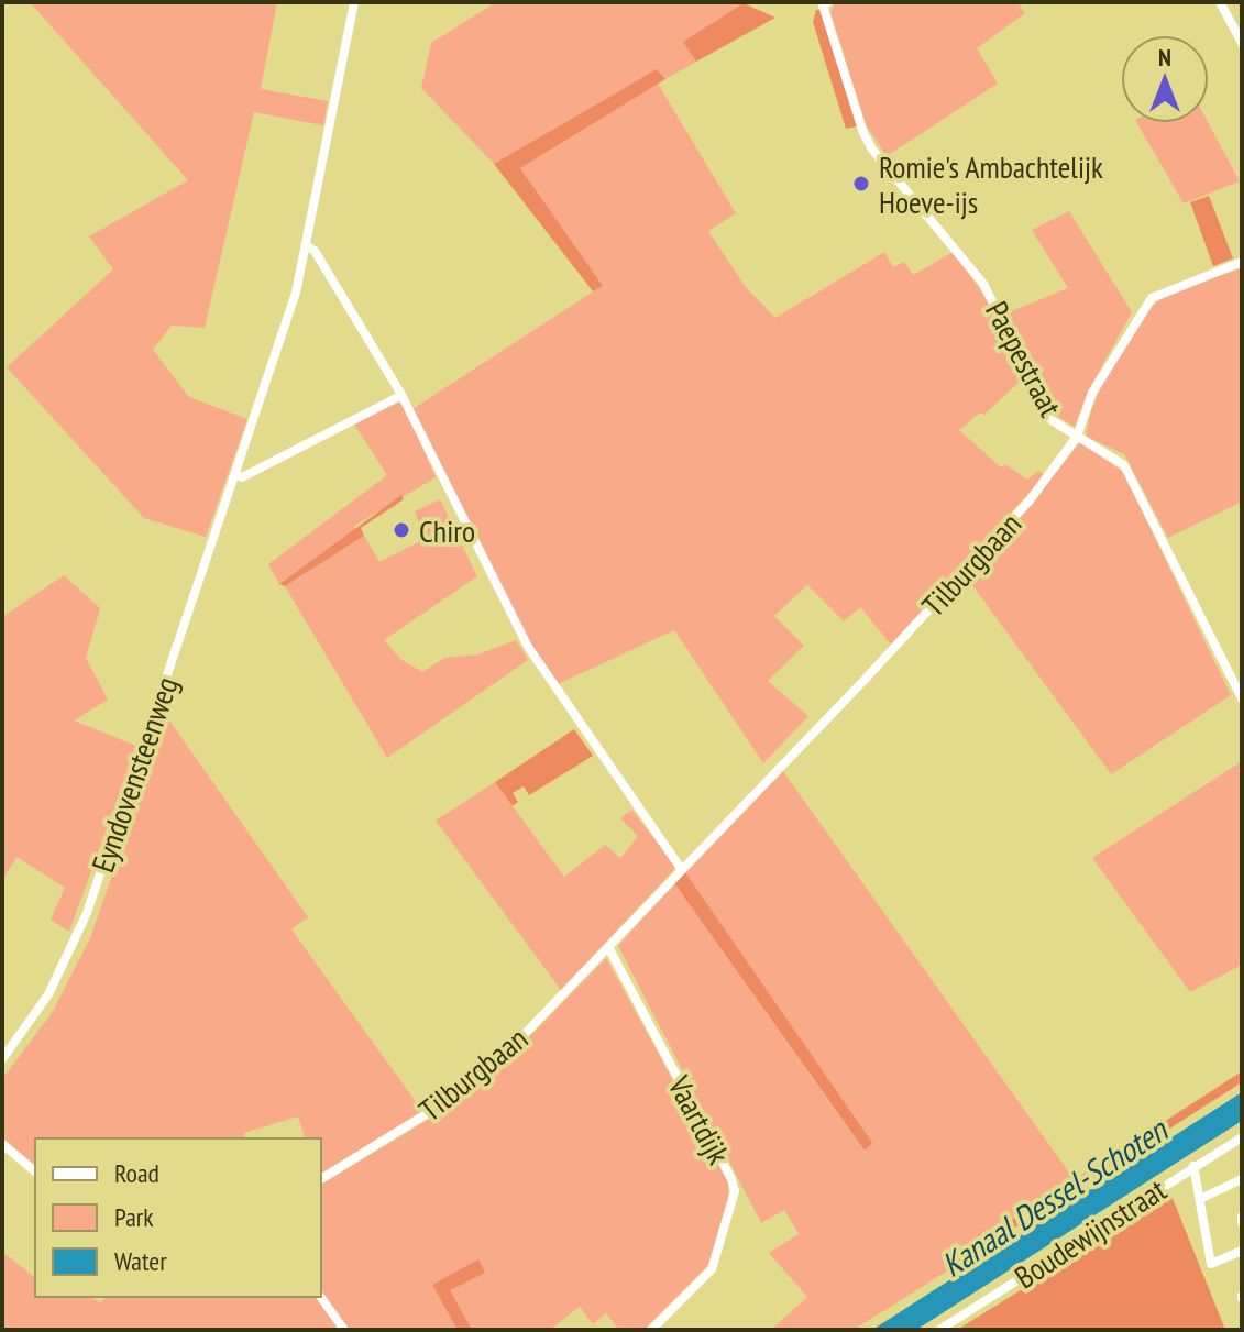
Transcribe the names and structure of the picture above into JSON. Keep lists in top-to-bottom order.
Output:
{
  "streets": {
    "street": [
      "Paepestraat",
      "Tilburgbaan",
      "Eyndovensteenweg",
      "Vaartdijk",
      "Boudewijnstraat"
    ]
  },
  "crossings": [
    ["Paepestraat", "Tilburgbaan"],
    ["Tilburgbaan", "Vaartdijk"]
  ],
  "water": ["Kanaal Dessel-Schoten"],
  "places": ["Romie's Ambachtelijk Hoeve-ijs", "Chiro"],
  "legend": ["Road", "Park", "Water"],
  "north": "top"
}
